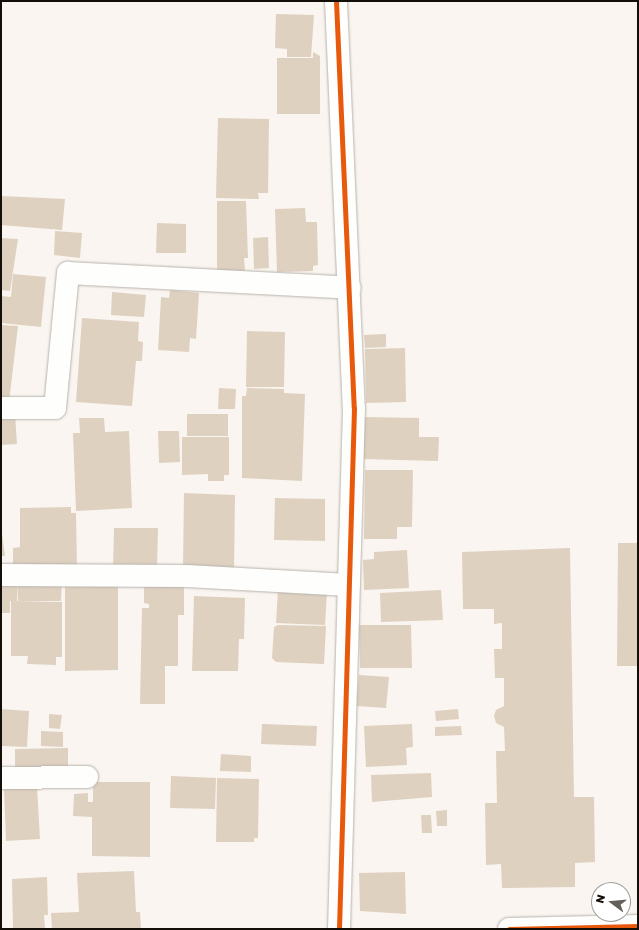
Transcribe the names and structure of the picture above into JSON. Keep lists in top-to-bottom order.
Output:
{
  "north": "left"
}
